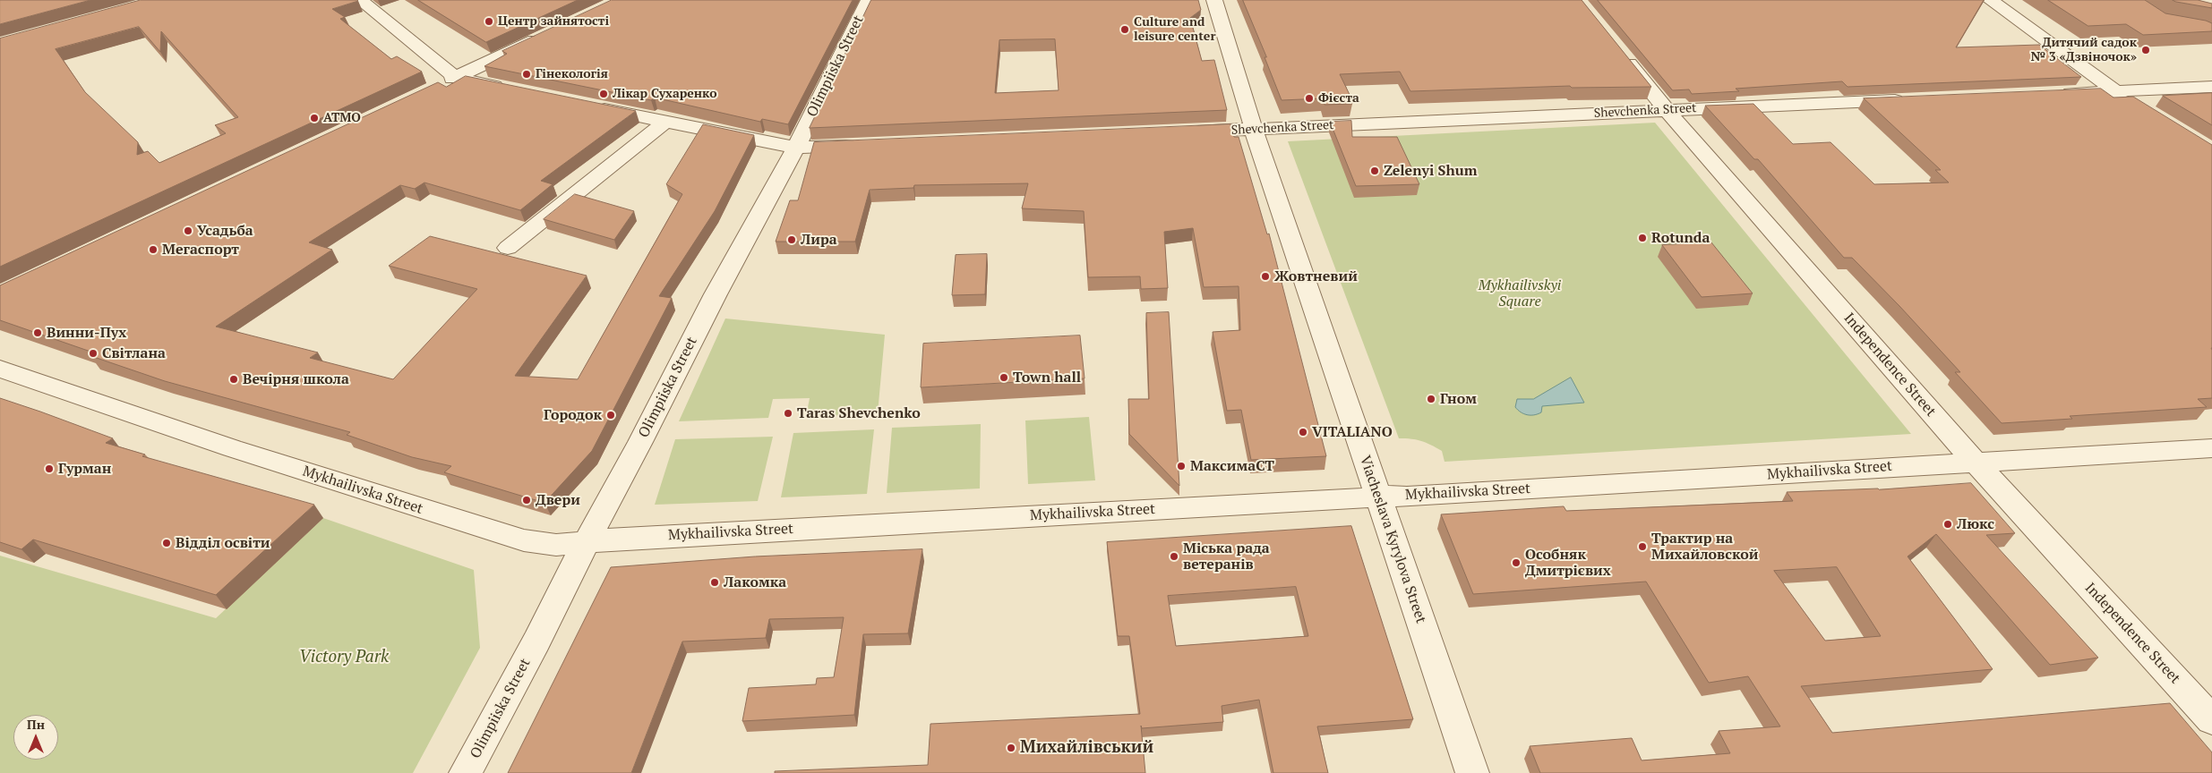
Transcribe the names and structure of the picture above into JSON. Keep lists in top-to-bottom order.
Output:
{
  "streets": {
    "street": [
      "Olimpiiska Street",
      "Shevchenka Street",
      "Independence Street",
      "Mykhailivska Street",
      "Viacheslava Kyrylova Street"
    ]
  },
  "crossings": [
    ["Olimpiiska Street", "Mykhailivska Street"],
    ["Shevchenka Street", "Independence Street"],
    ["Shevchenka Street", "Viacheslava Kyrylova Street"],
    ["Independence Street", "Mykhailivska Street"],
    ["Mykhailivska Street", "Viacheslava Kyrylova Street"]
  ],
  "parks": ["Mykhailivskyi Square", "Victory Park"],
  "places": [
    "Центр зайнятості",
    "Culture and leisure center",
    "Дитячий садок № 3 «Дзвіночок»",
    "Гінекологія",
    "Лікар Сухаренко",
    "Фієста",
    "АТМО",
    "Zelenyi Shum",
    "Усадьба",
    "Rotunda",
    "Лира",
    "Мегаспорт",
    "Жовтневий",
    "Винни-Пух",
    "Світлана",
    "Town hall",
    "Вечірня школа",
    "Гном",
    "Taras Shevchenko",
    "Городок",
    "VITALIANO",
    "МаксимаСТ",
    "Гурман",
    "Двери",
    "Люкс",
    "Відділ освіти",
    "Трактир на Михайловской",
    "Міська рада ветеранів",
    "Особняк Дмитрієвих",
    "Лакомка",
    "Михайлівський"
  ],
  "north": "top"
}
